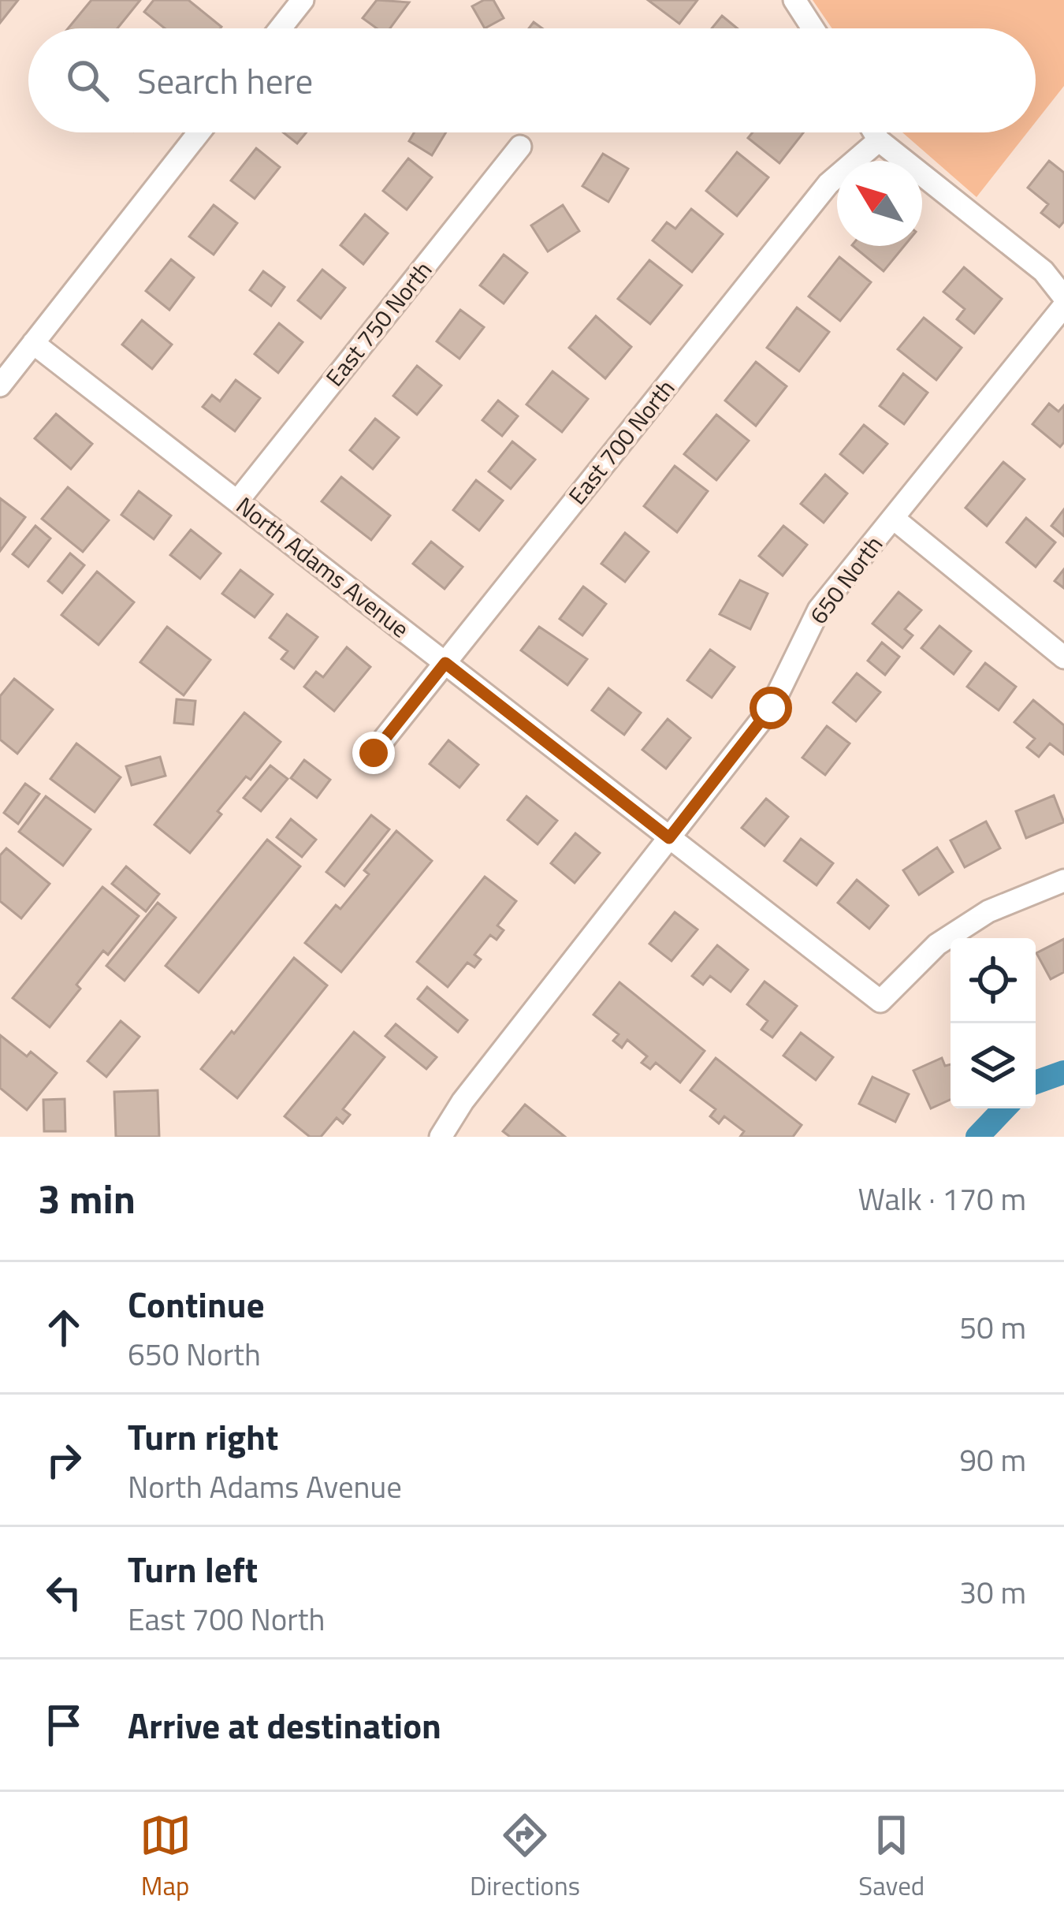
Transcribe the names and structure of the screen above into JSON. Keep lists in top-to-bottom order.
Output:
{
  "streets": {
    "street": [
      "East 750 North",
      "East 700 North",
      "North Adams Avenue",
      "650 North"
    ]
  },
  "crossings": [
    ["East 750 North", "North Adams Avenue"],
    ["East 700 North", "North Adams Avenue"],
    ["North Adams Avenue", "650 North"]
  ],
  "north": "top left",
  "page": {
    "search": "Search here",
    "heading": ["3 min", "Walk · 170 m"],
    "list": [
      ["Continue", "650 North", "50 m"],
      ["Turn right", "North Adams Avenue", "90 m"],
      ["Turn left", "East 700 North", "30 m"],
      "Arrive at destination"
    ],
    "nav": ["Map", "Directions", "Saved"]
  }
}
